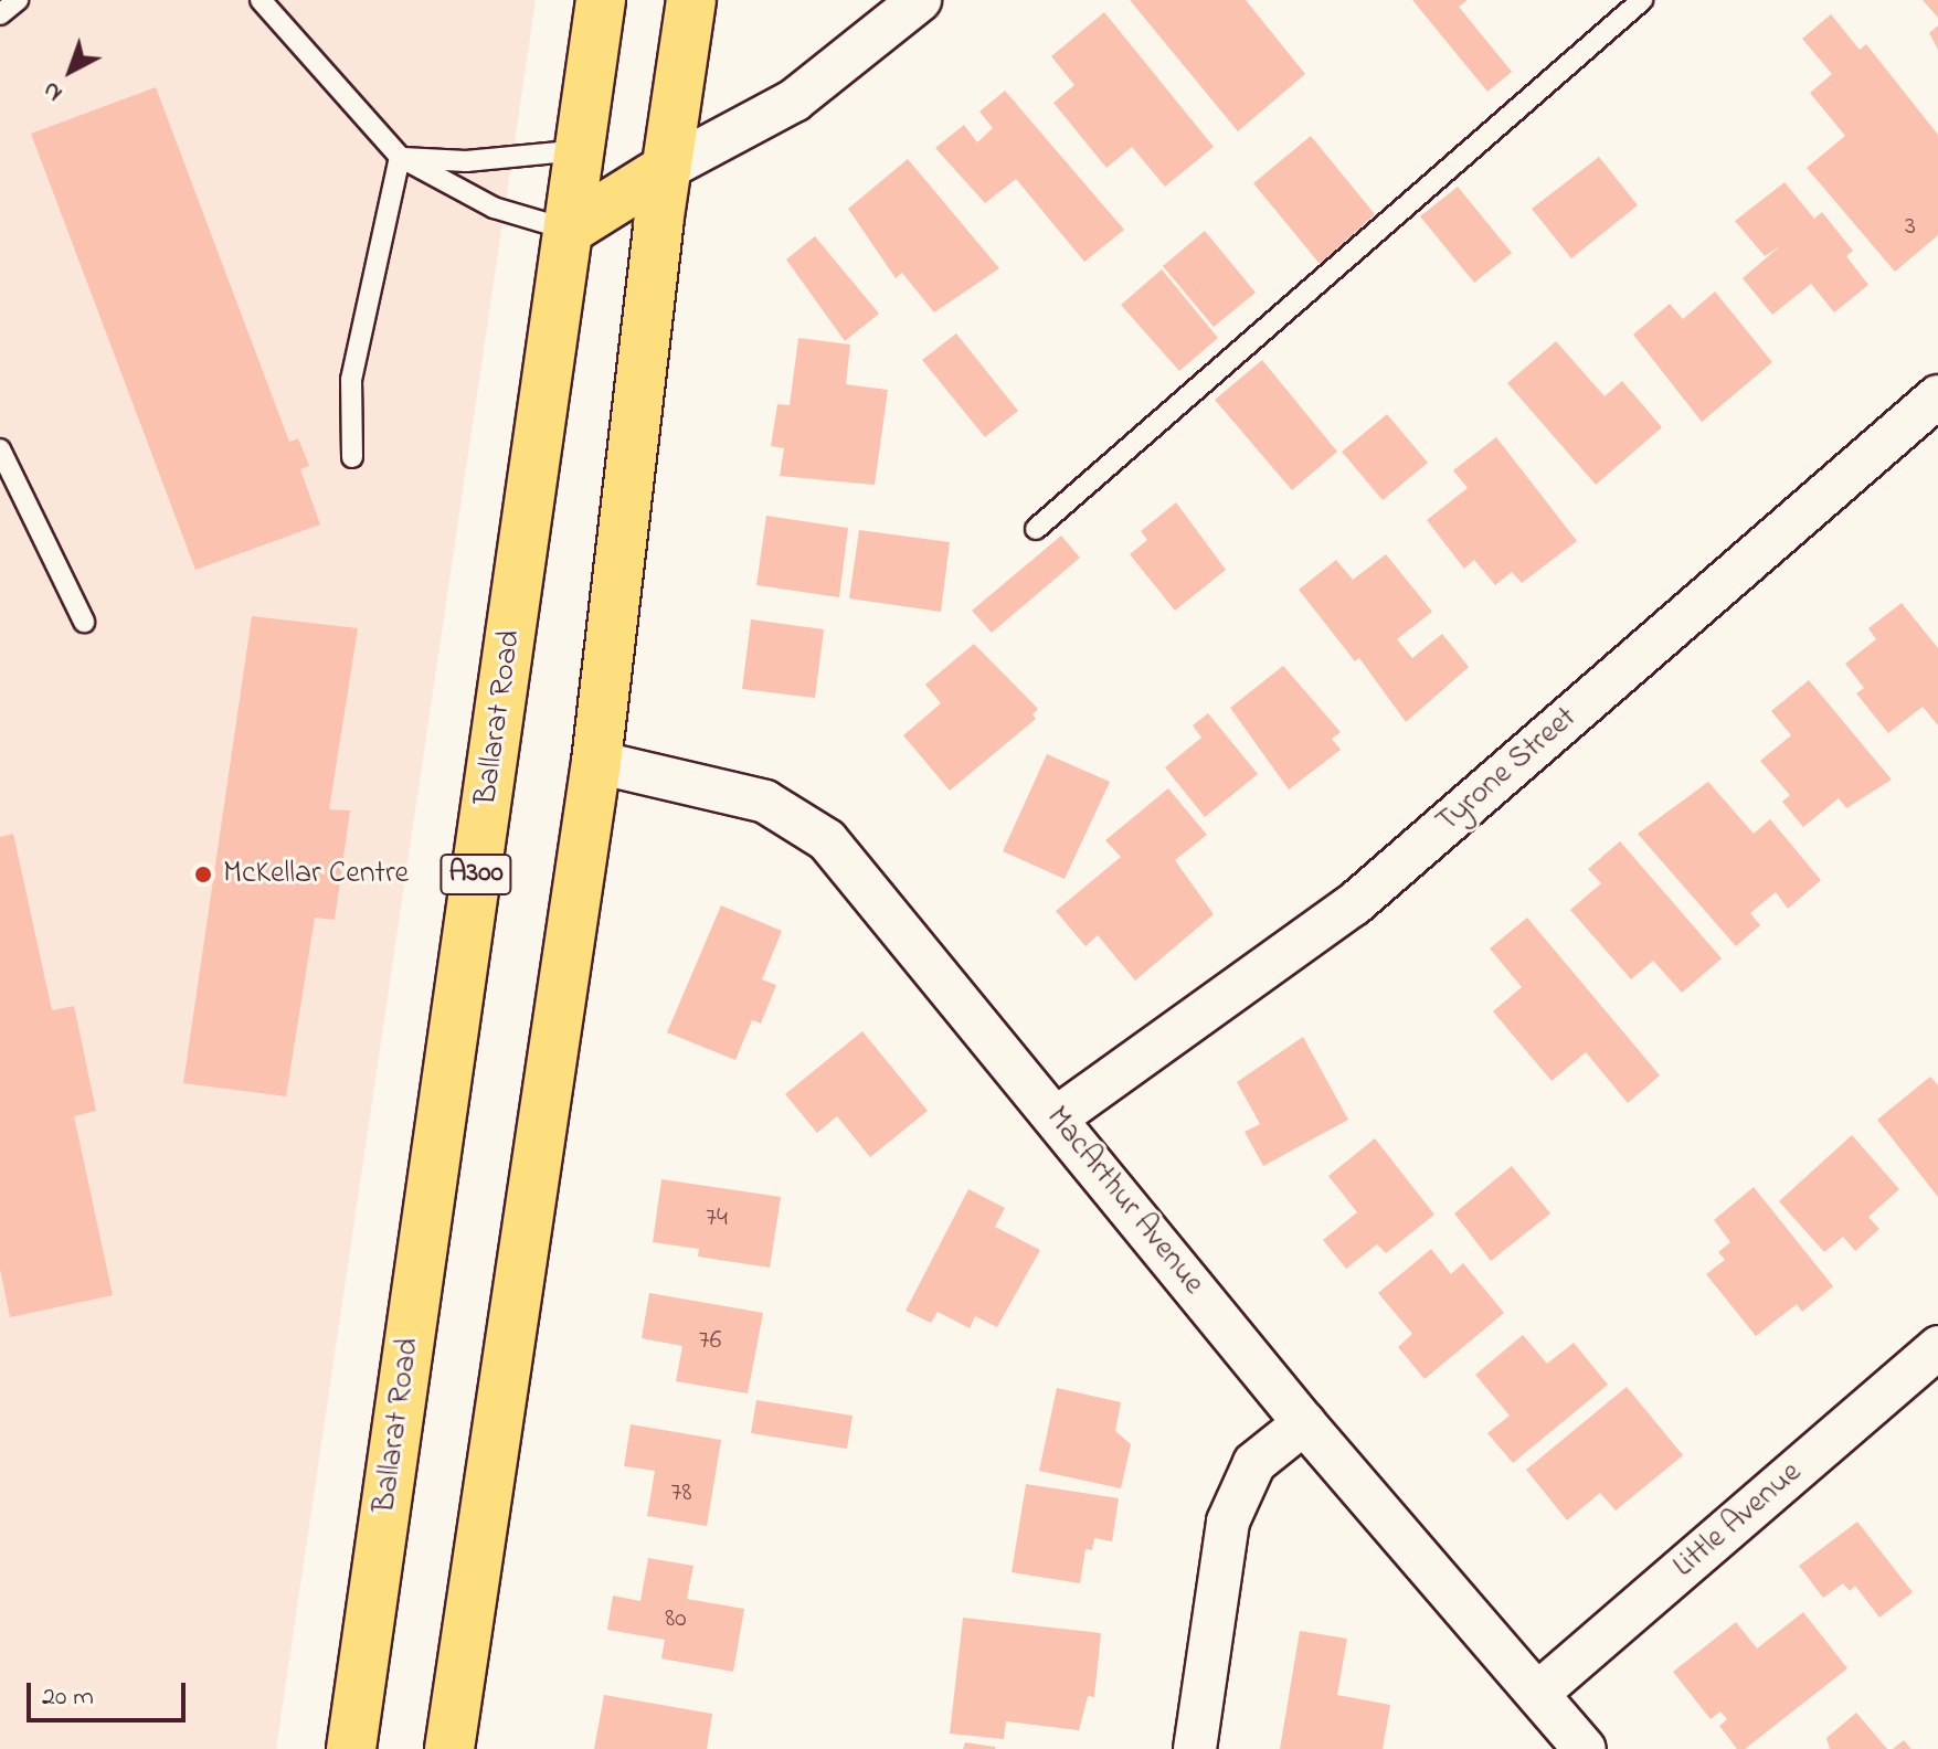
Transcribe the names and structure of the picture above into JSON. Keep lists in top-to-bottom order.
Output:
{
  "streets": {
    "highway": ["Ballarat Road", "A300"],
    "street": ["Tyrone Street", "MacArthur Avenue", "Little Avenue"]
  },
  "crossings": [
    ["Tyrone Street", "MacArthur Avenue"],
    ["MacArthur Avenue", "Little Avenue"]
  ],
  "places": ["McKellar Centre"],
  "house_numbers": [
    "3",
    "74",
    "76",
    "78",
    "80"
  ],
  "scale_bar": "20 m",
  "north": "bottom left"
}
